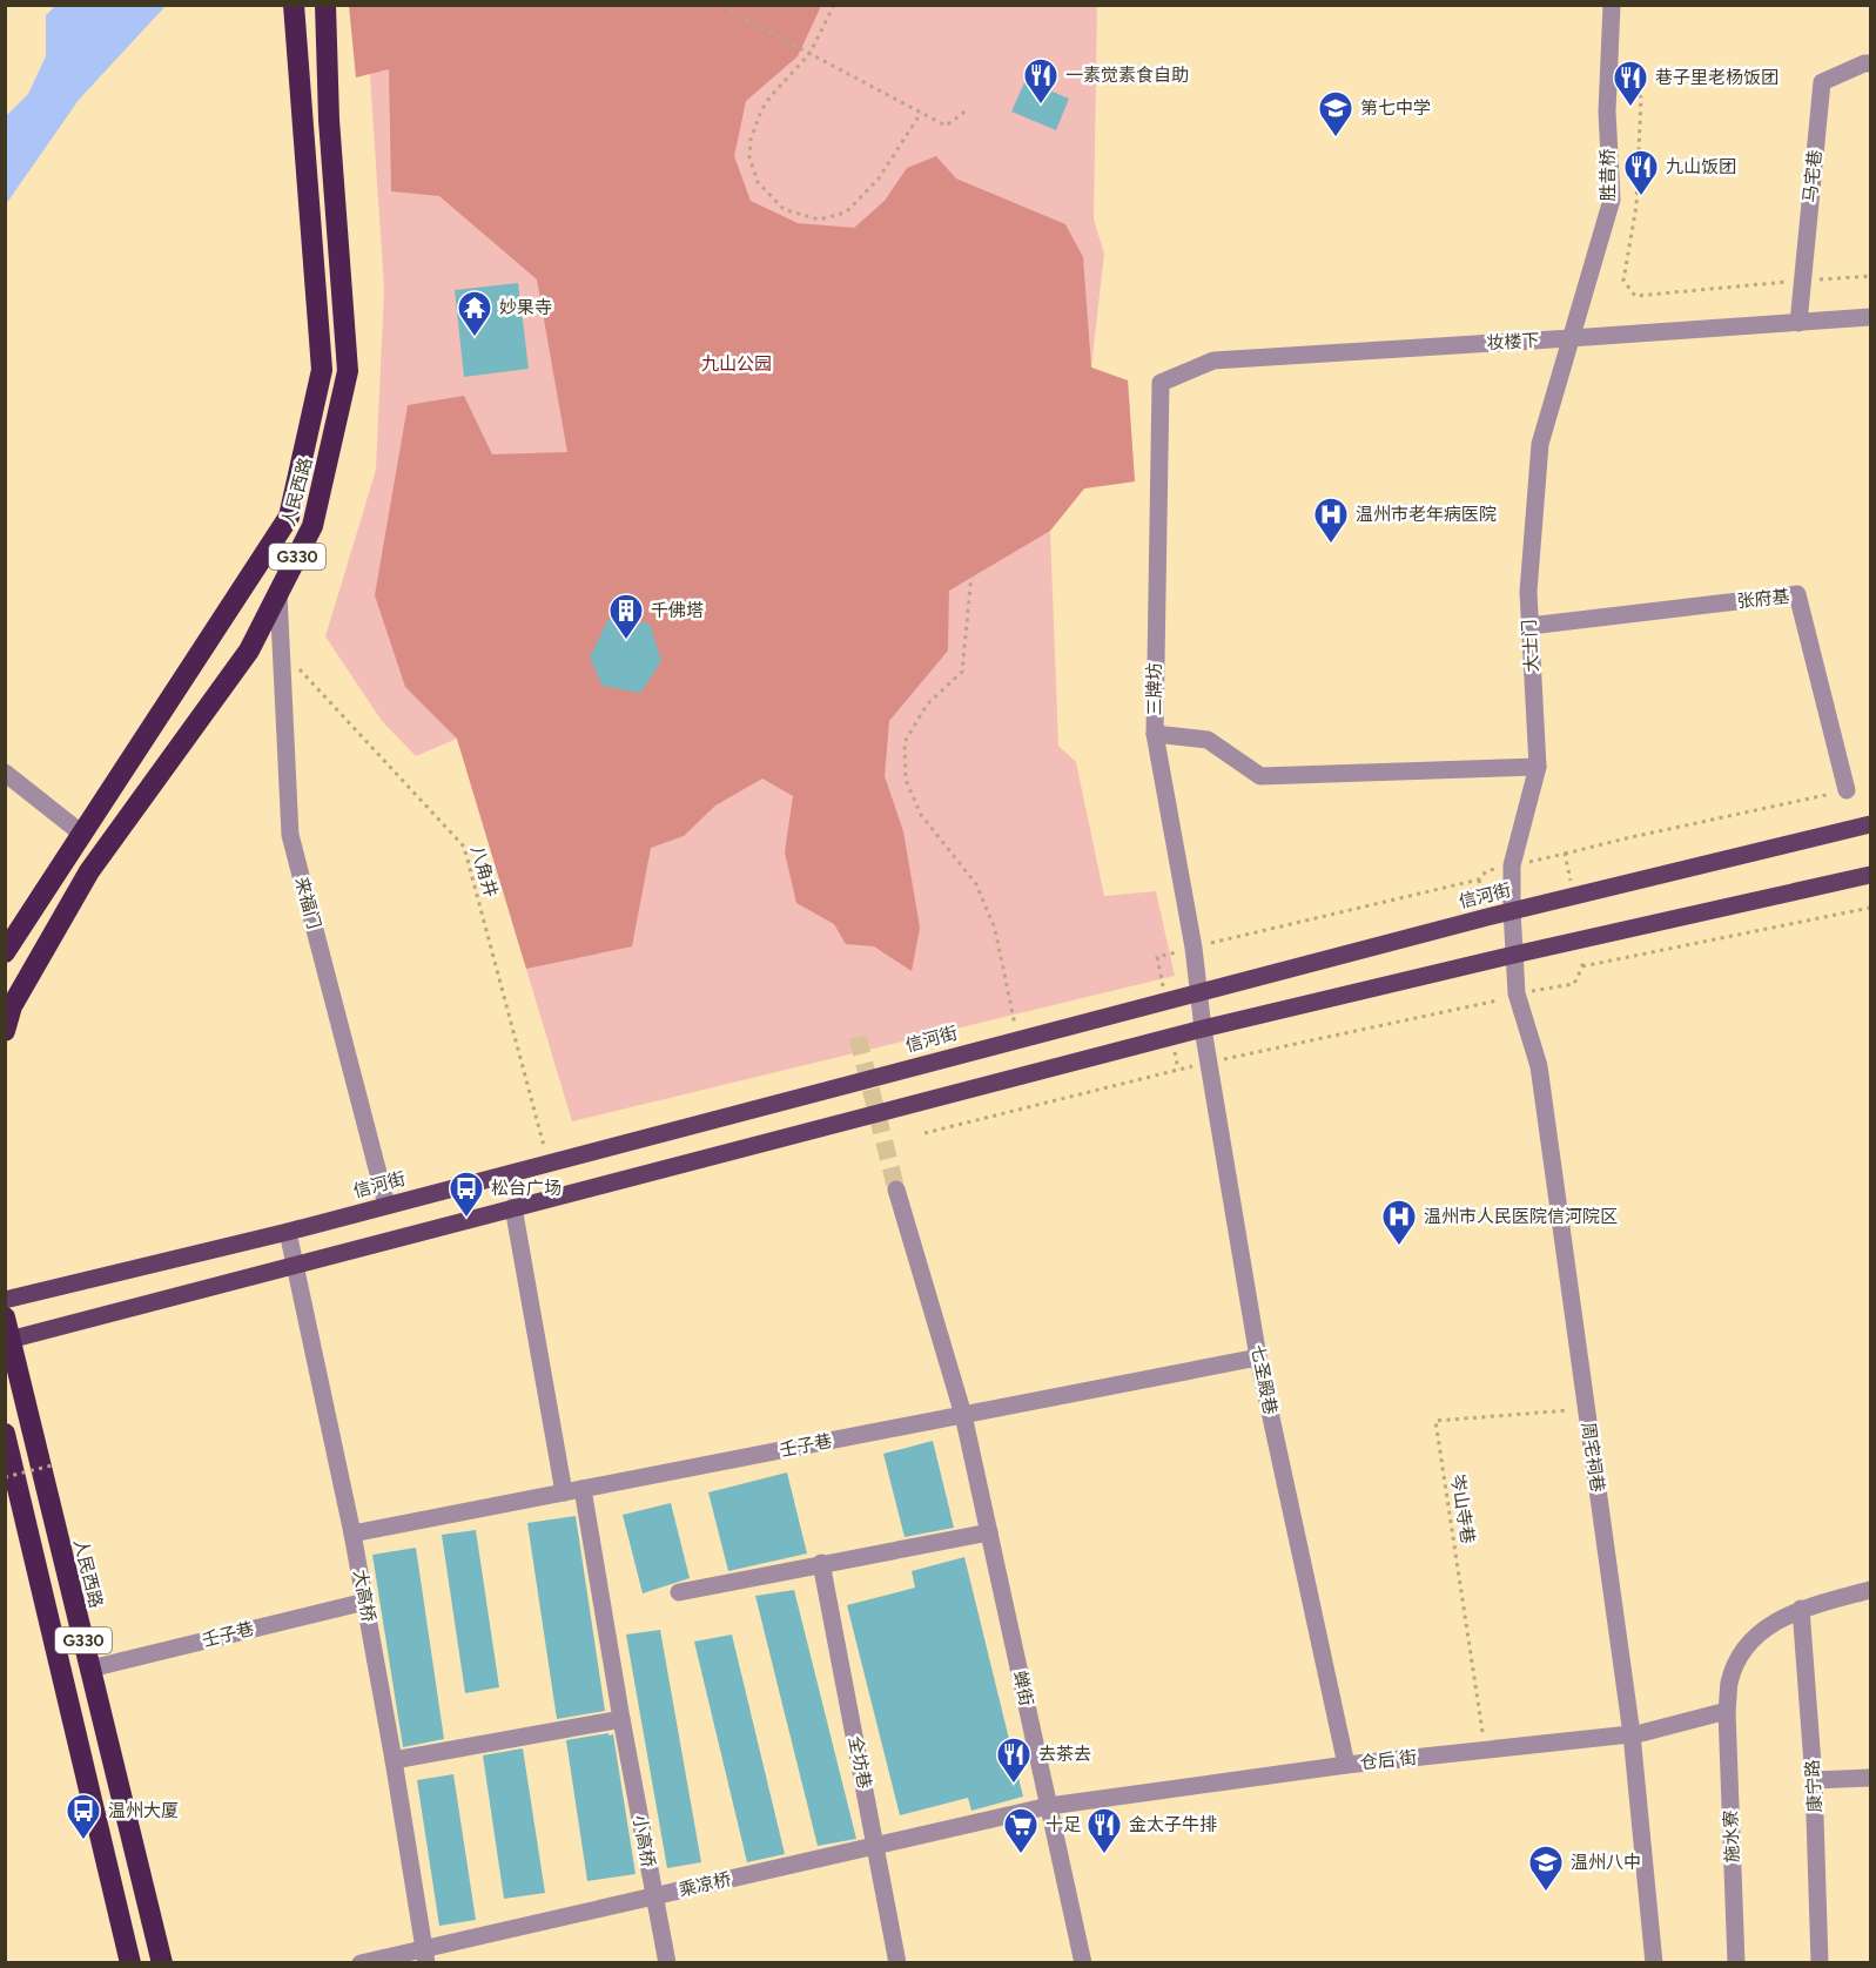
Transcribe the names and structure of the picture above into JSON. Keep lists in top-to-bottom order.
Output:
{
  "streets": {
    "highway": ["人民西路", "G330"],
    "main road": ["信河街"],
    "street": [
      "胜昔桥",
      "马宅巷",
      "妆楼下",
      "张府基",
      "大士门",
      "三牌坊",
      "来福门",
      "七圣殿巷",
      "壬子巷",
      "周宅祠巷",
      "大高桥",
      "蝉街",
      "仓后 街",
      "全坊巷",
      "康宁路",
      "施水寮",
      "小高桥",
      "乘凉桥"
    ],
    "path": ["八角井", "岑山寺巷"]
  },
  "crossings": [
    ["胜昔桥", "妆楼下"],
    ["胜昔桥", "大士门"],
    ["马宅巷", "妆楼下"],
    ["妆楼下", "大士门"],
    ["妆楼下", "三牌坊"],
    ["人民西路", "来福门"],
    ["人民西路", "壬子巷"],
    ["张府基", "大士门"],
    ["大士门", "信河街"],
    ["大士门", "周宅祠巷"],
    ["三牌坊", "信河街"],
    ["三牌坊", "七圣殿巷"],
    ["八角井", "信河街"],
    ["八角井", "来福门"],
    ["信河街", "来福门"],
    ["信河街", "七圣殿巷"],
    ["信河街", "大高桥"],
    ["七圣殿巷", "壬子巷"],
    ["七圣殿巷", "仓后 街"],
    ["壬子巷", "大高桥"],
    ["壬子巷", "蝉街"],
    ["壬子巷", "小高桥"],
    ["周宅祠巷", "岑山寺巷"],
    ["周宅祠巷", "仓后 街"],
    ["岑山寺巷", "仓后 街"],
    ["大高桥", "乘凉桥"],
    ["蝉街", "仓后 街"],
    ["蝉街", "乘凉桥"],
    ["仓后 街", "施水寮"],
    ["仓后 街", "乘凉桥"],
    ["全坊巷", "乘凉桥"],
    ["康宁路", "施水寮"],
    ["小高桥", "乘凉桥"]
  ],
  "parks": ["九山公园"],
  "places": {
    "restaurant": [
      "一素觉素食自助",
      "巷子里老杨饭团",
      "九山饭团",
      "去茶去",
      "金太子牛排"
    ],
    "school or university": ["第七中学", "温州八中"],
    "temple": ["妙果寺"],
    "hospital": ["温州市老年病医院", "温州市人民医院信河院区"],
    "building": ["千佛塔"],
    "bus stop": ["松台广场", "温州大厦"],
    "supermarket": ["十足"]
  }
}
